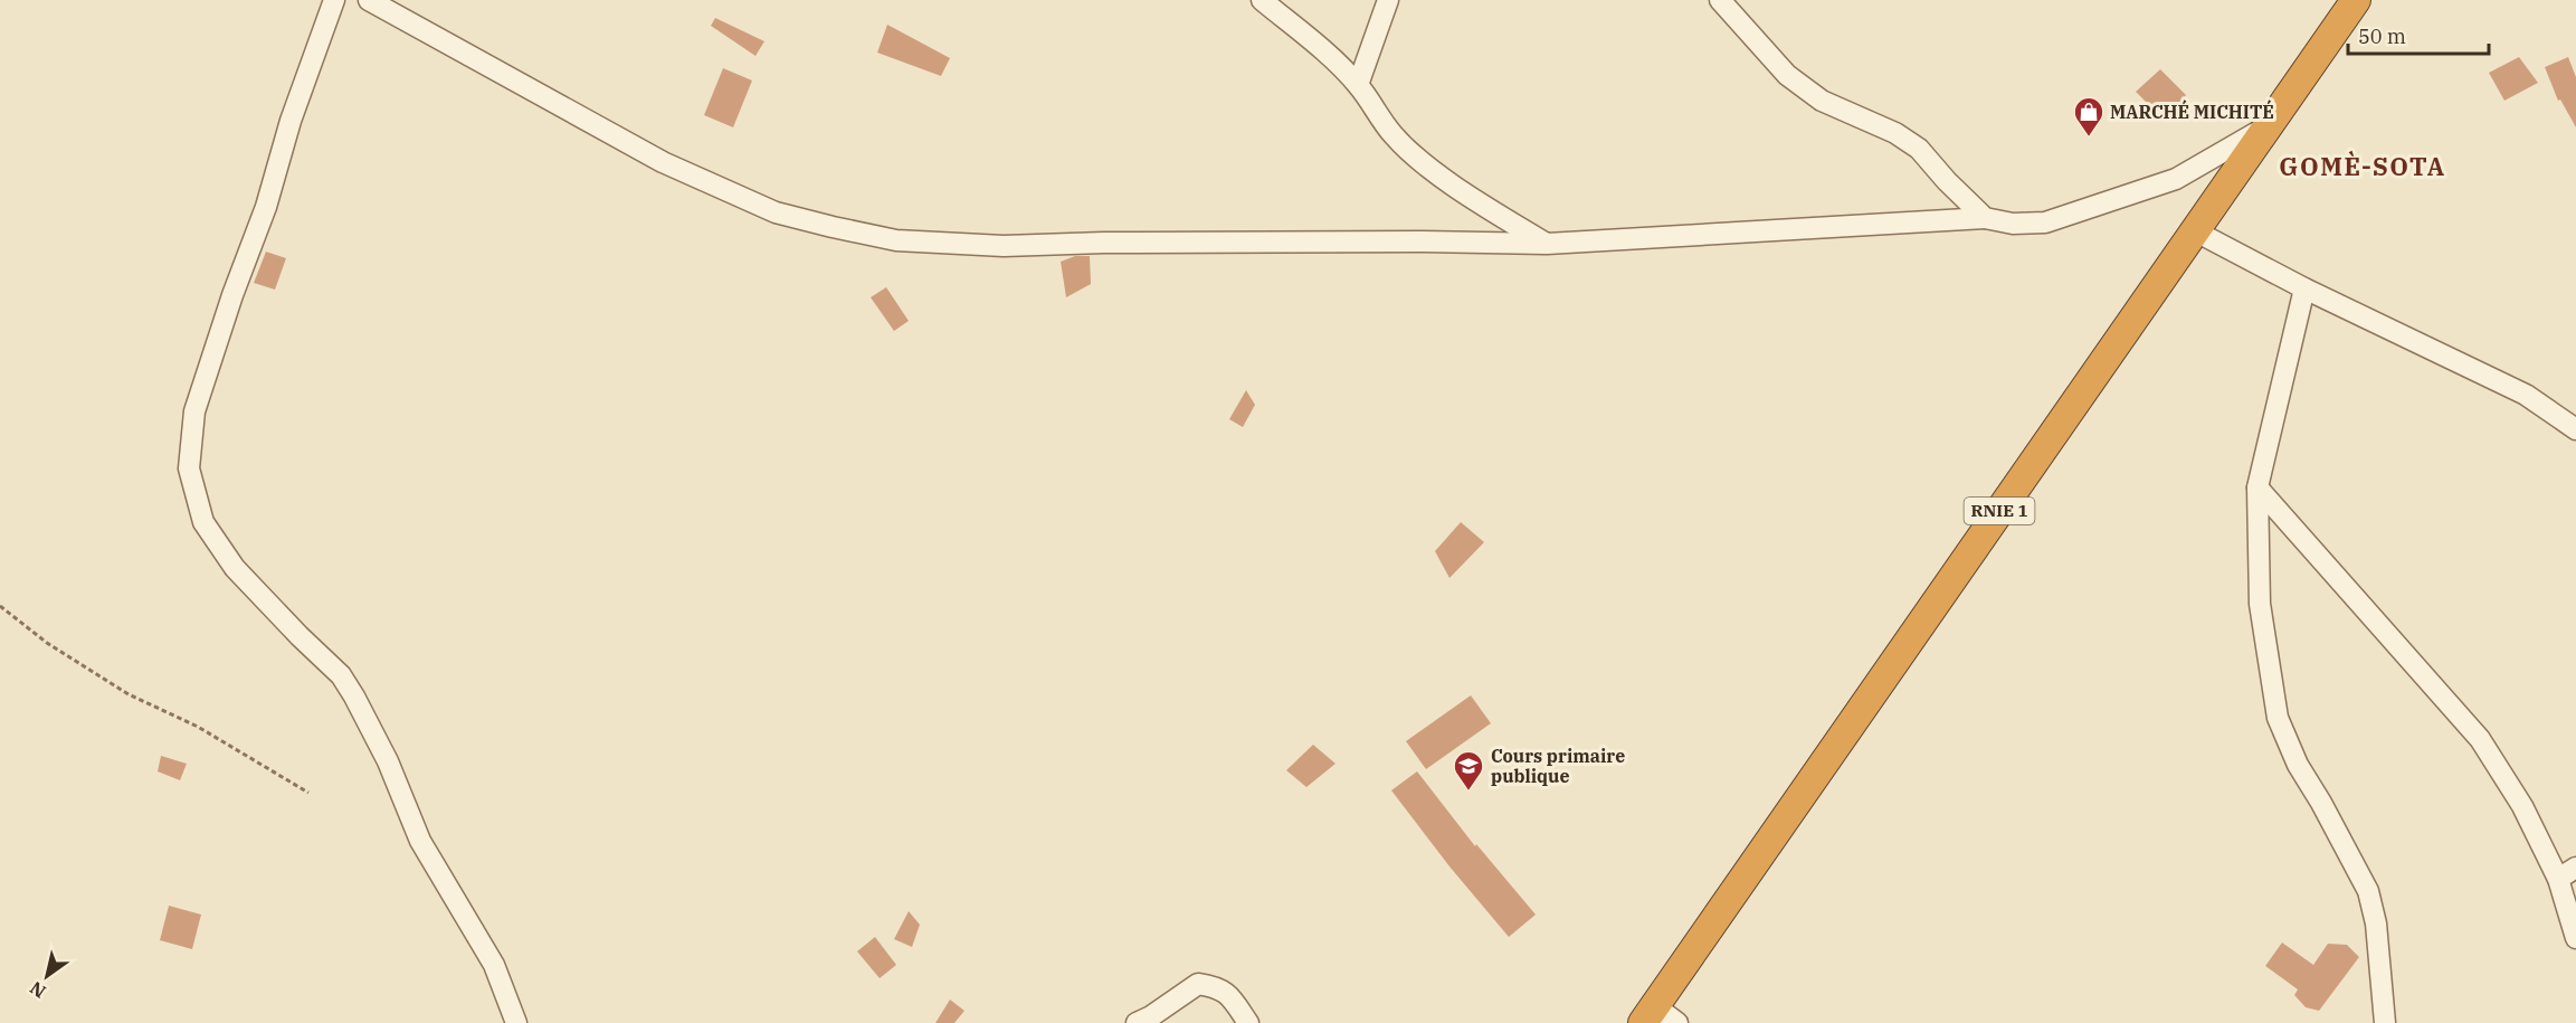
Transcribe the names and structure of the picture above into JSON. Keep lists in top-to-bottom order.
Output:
{
  "streets": {
    "highway": ["RNIE 1"]
  },
  "districts": ["GOMÈ-SOTA"],
  "places": {
    "shop": ["MARCHÉ MICHITÉ"],
    "school or university": ["Cours primaire publique"]
  },
  "scale_bar": "50 m",
  "north": "bottom left"
}
